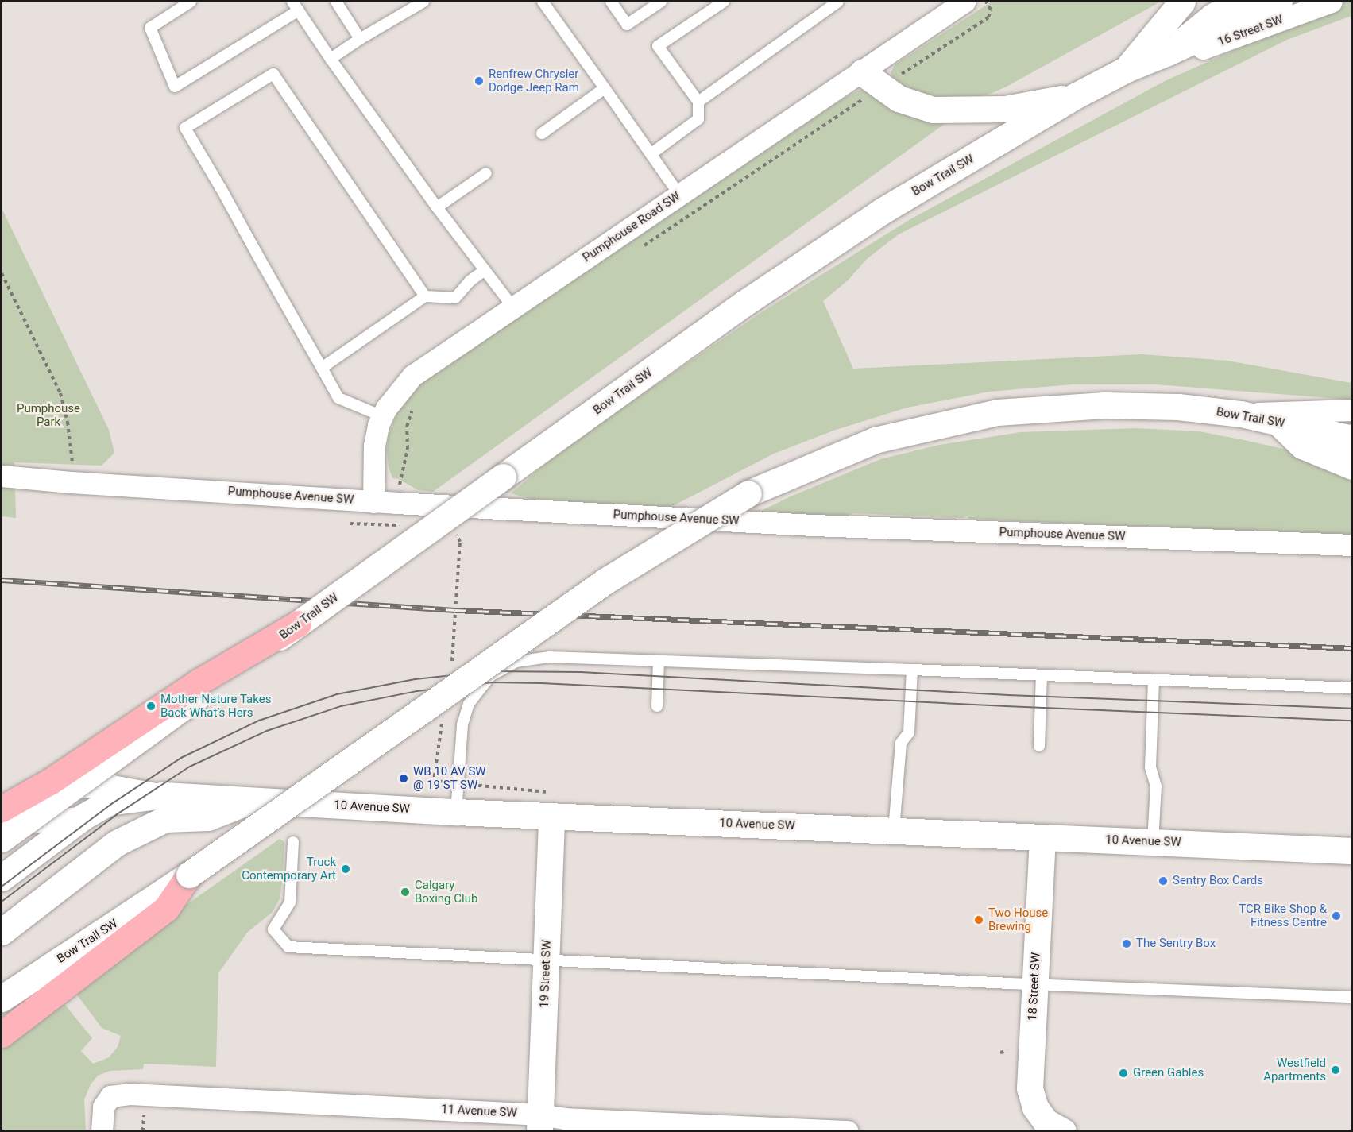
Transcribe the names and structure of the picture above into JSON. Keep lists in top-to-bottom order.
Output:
{
  "streets": {
    "main road": [
      "Bow Trail SW",
      "10 Avenue SW",
      "19 Street SW",
      "18 Street SW"
    ],
    "street": [
      "16 Street SW",
      "Pumphouse Road SW",
      "Pumphouse Avenue SW",
      "11 Avenue SW"
    ]
  },
  "crossings": [
    ["16 Street SW", "Bow Trail SW"],
    ["Pumphouse Road SW", "Pumphouse Avenue SW"],
    ["10 Avenue SW", "19 Street SW"],
    ["10 Avenue SW", "18 Street SW"],
    ["19 Street SW", "11 Avenue SW"]
  ],
  "parks": ["Pumphouse Park"],
  "places": [
    "Renfrew Chrysler Dodge Jeep Ram",
    "Mother Nature Takes Back What’s Hers",
    "WB 10 AV SW @ 19 ST SW",
    "Truck Contemporary Art",
    "Sentry Box Cards",
    "Calgary Boxing Club",
    "TCR Bike Shop & Fitness Centre",
    "Two House Brewing",
    "The Sentry Box",
    "Westfield Apartments",
    "Green Gables"
  ]
}
